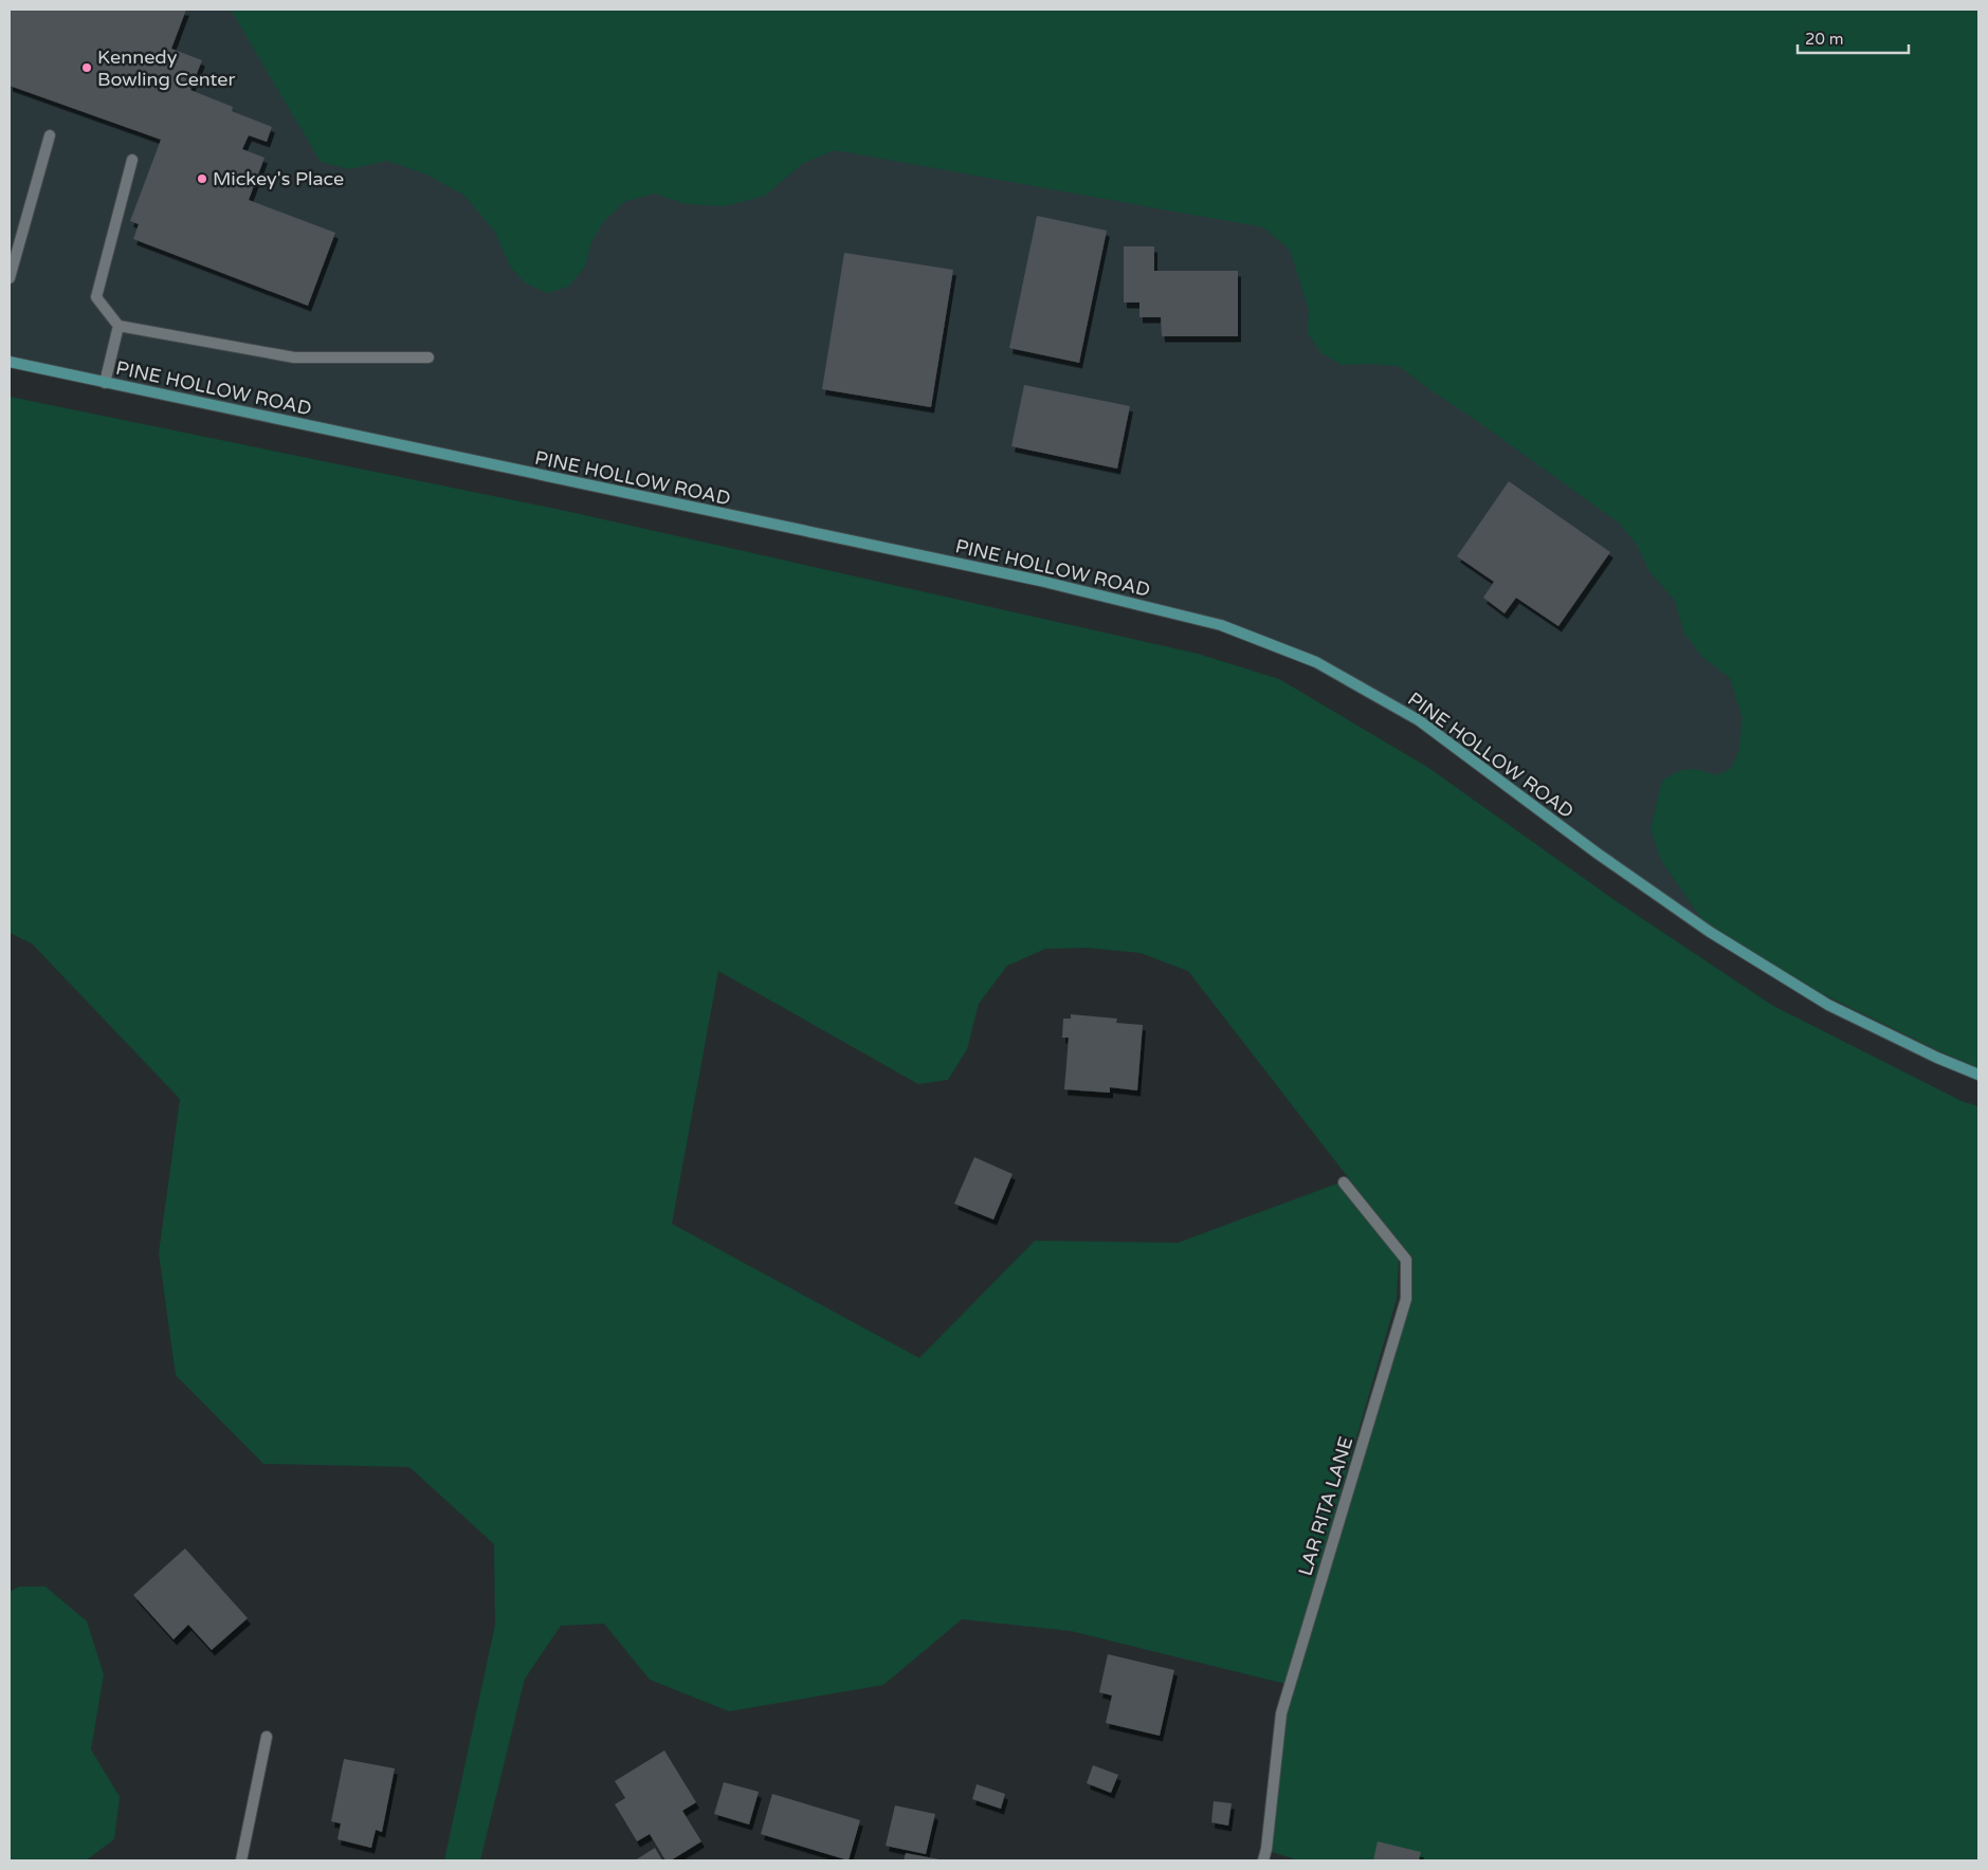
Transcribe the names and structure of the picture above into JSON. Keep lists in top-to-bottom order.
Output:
{
  "streets": {
    "street": ["PINE HOLLOW ROAD", "LAR RITA LANE"]
  },
  "places": ["Kennedy Bowling Center", "Mickey's Place"],
  "scale_bar": "20 m"
}
